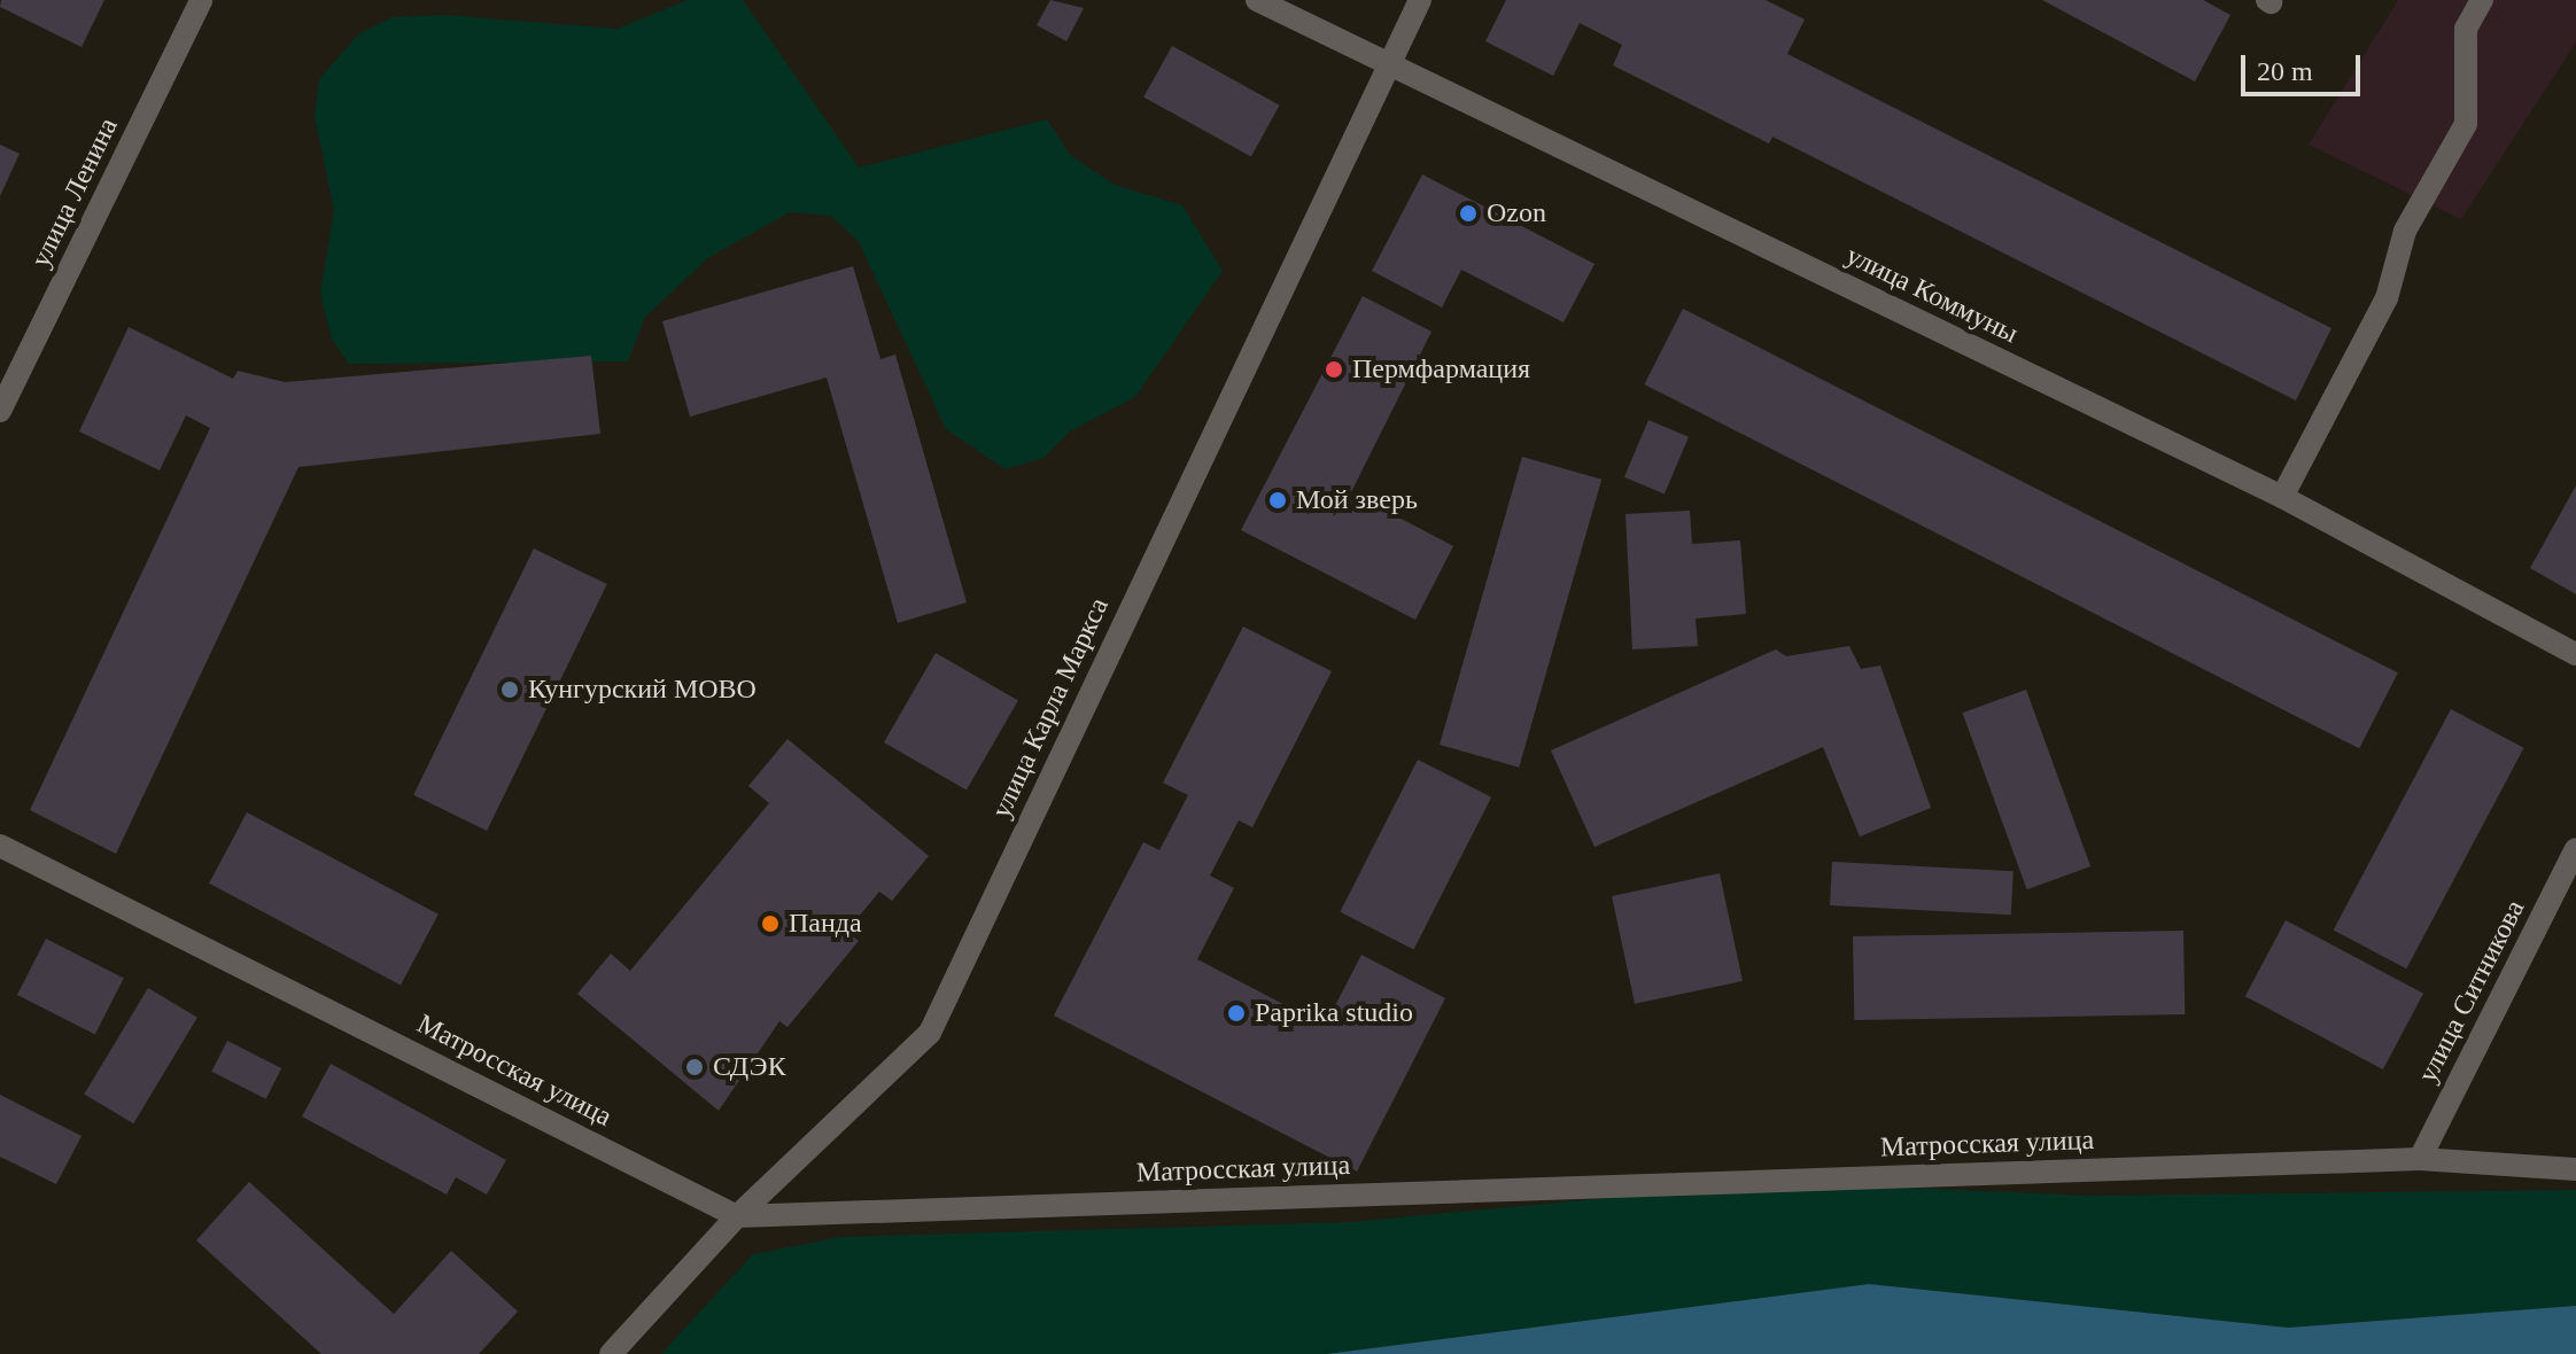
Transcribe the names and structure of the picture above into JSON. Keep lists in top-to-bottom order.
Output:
{
  "streets": {
    "street": [
      "улица Ленина",
      "улица Коммуны",
      "улица Карла Маркса",
      "улица Ситникова",
      "Матросская улица"
    ]
  },
  "crossings": [
    ["улица Коммуны", "улица Карла Маркса"],
    ["улица Карла Маркса", "Матросская улица"],
    ["улица Ситникова", "Матросская улица"]
  ],
  "places": [
    "Ozon",
    "Пермфармация",
    "Мой зверь",
    "Кунгурский МОВО",
    "Панда",
    "Paprika studio",
    "СДЭК"
  ],
  "scale_bar": "20 m"
}
